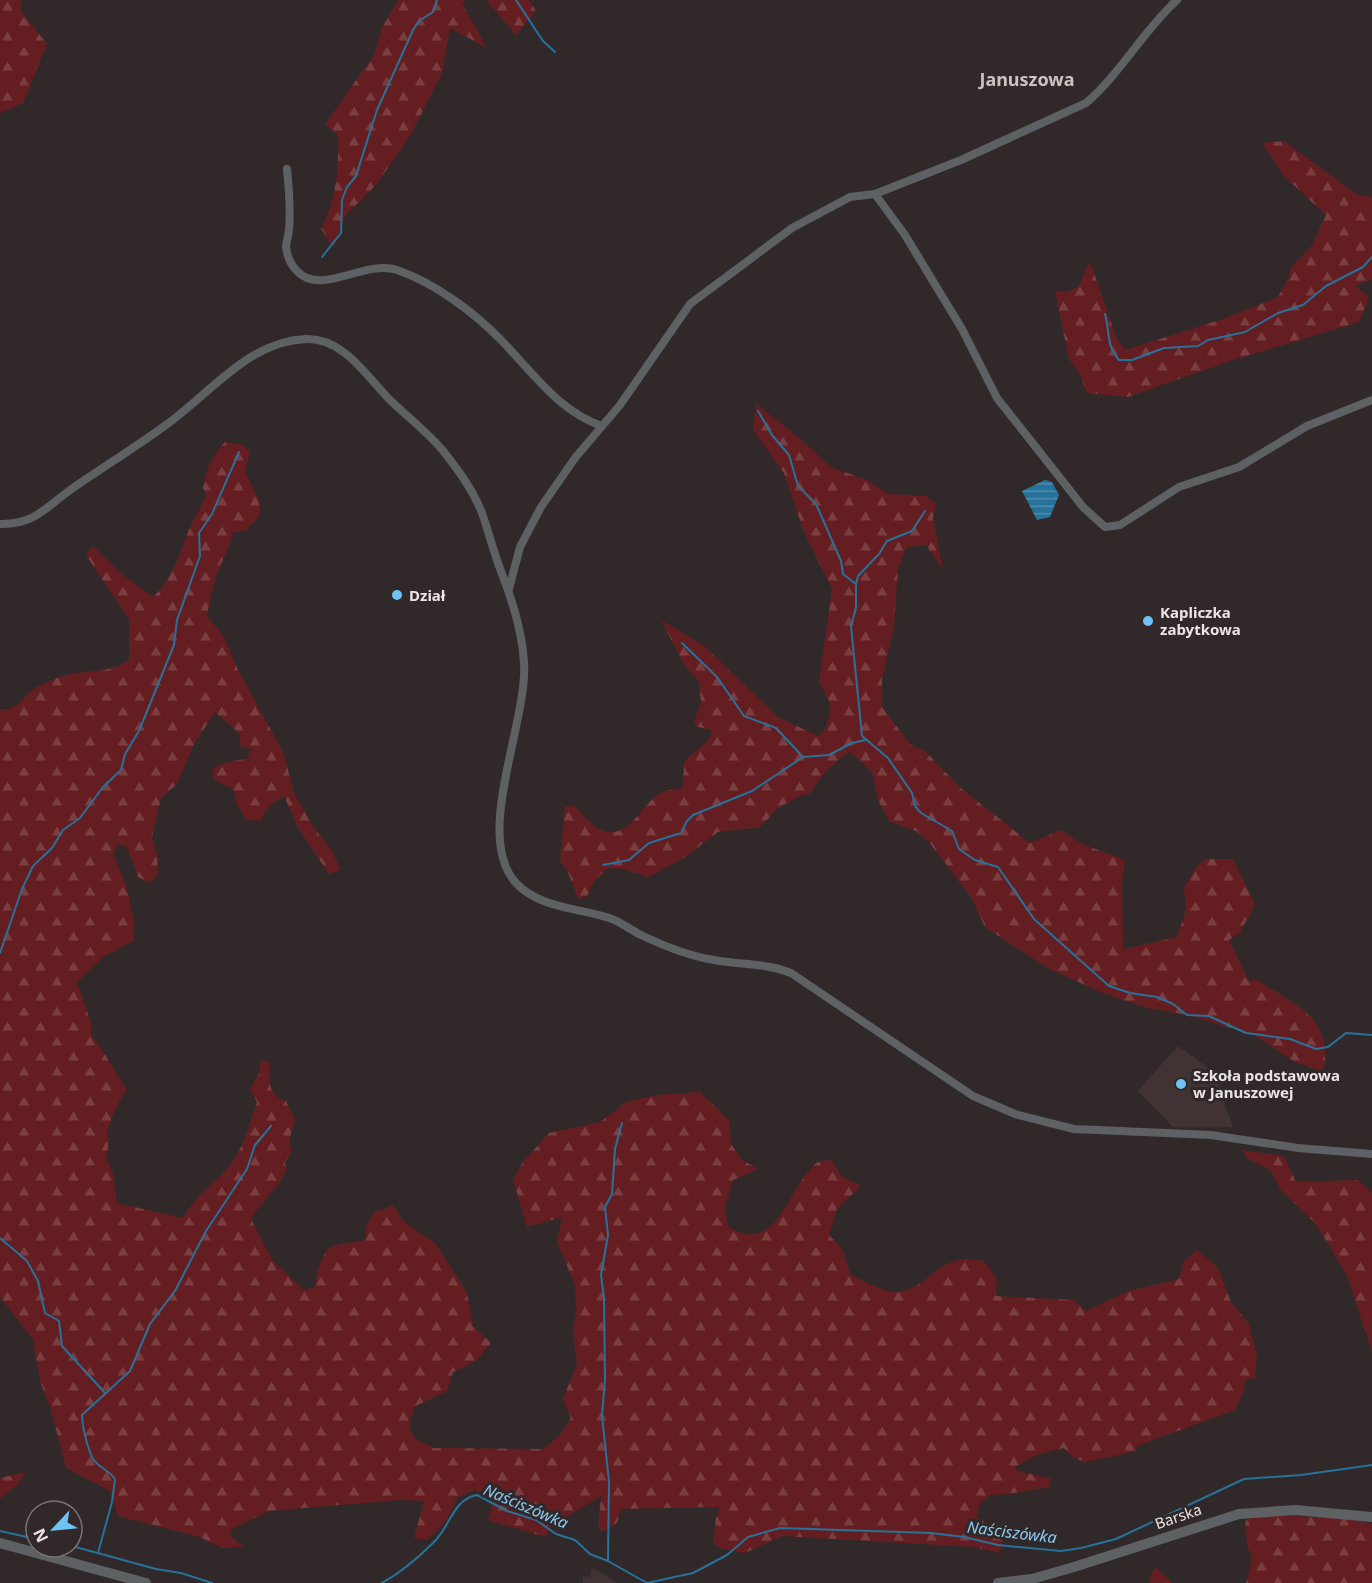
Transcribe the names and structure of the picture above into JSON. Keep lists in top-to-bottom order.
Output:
{
  "streets": {
    "street": ["Barska"]
  },
  "districts": ["Januszowa"],
  "water": ["Naściszówka"],
  "places": ["Dział", "Kapliczka zabytkowa", "Szkoła podstawowa w Januszowej"],
  "north": "bottom left"
}
